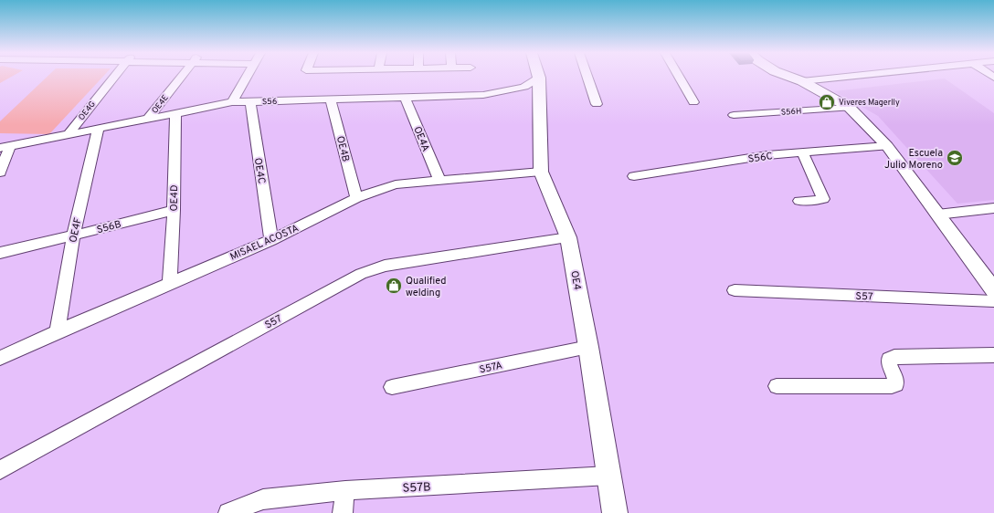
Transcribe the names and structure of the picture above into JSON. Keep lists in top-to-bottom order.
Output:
{
  "streets": {
    "street": [
      "S56",
      "OE4E",
      "OE4G",
      "S56H",
      "OE4A",
      "OE4B",
      "S56C",
      "OE4C",
      "OE4D",
      "S56B",
      "OE4F",
      "MISAEL ACOSTA",
      "OE4",
      "S57",
      "S57A",
      "S57B"
    ]
  },
  "crossings": [
    ["S56", "OE4E"],
    ["S56", "OE4G"],
    ["S56", "OE4A"],
    ["S56", "OE4B"],
    ["S56", "OE4C"],
    ["S56", "OE4D"],
    ["S56", "OE4F"],
    ["S56", "OE4"],
    ["OE4A", "MISAEL ACOSTA"],
    ["OE4B", "MISAEL ACOSTA"],
    ["OE4C", "MISAEL ACOSTA"],
    ["OE4D", "S56B"],
    ["OE4D", "MISAEL ACOSTA"],
    ["S56B", "OE4F"],
    ["OE4F", "MISAEL ACOSTA"],
    ["MISAEL ACOSTA", "OE4"],
    ["OE4", "S57"],
    ["OE4", "S57A"],
    ["OE4", "S57B"]
  ],
  "places": {
    "shop": ["Viveres Magerlly", "Qualified welding"],
    "school or university": ["Escuela Julio Moreno"]
  }
}
